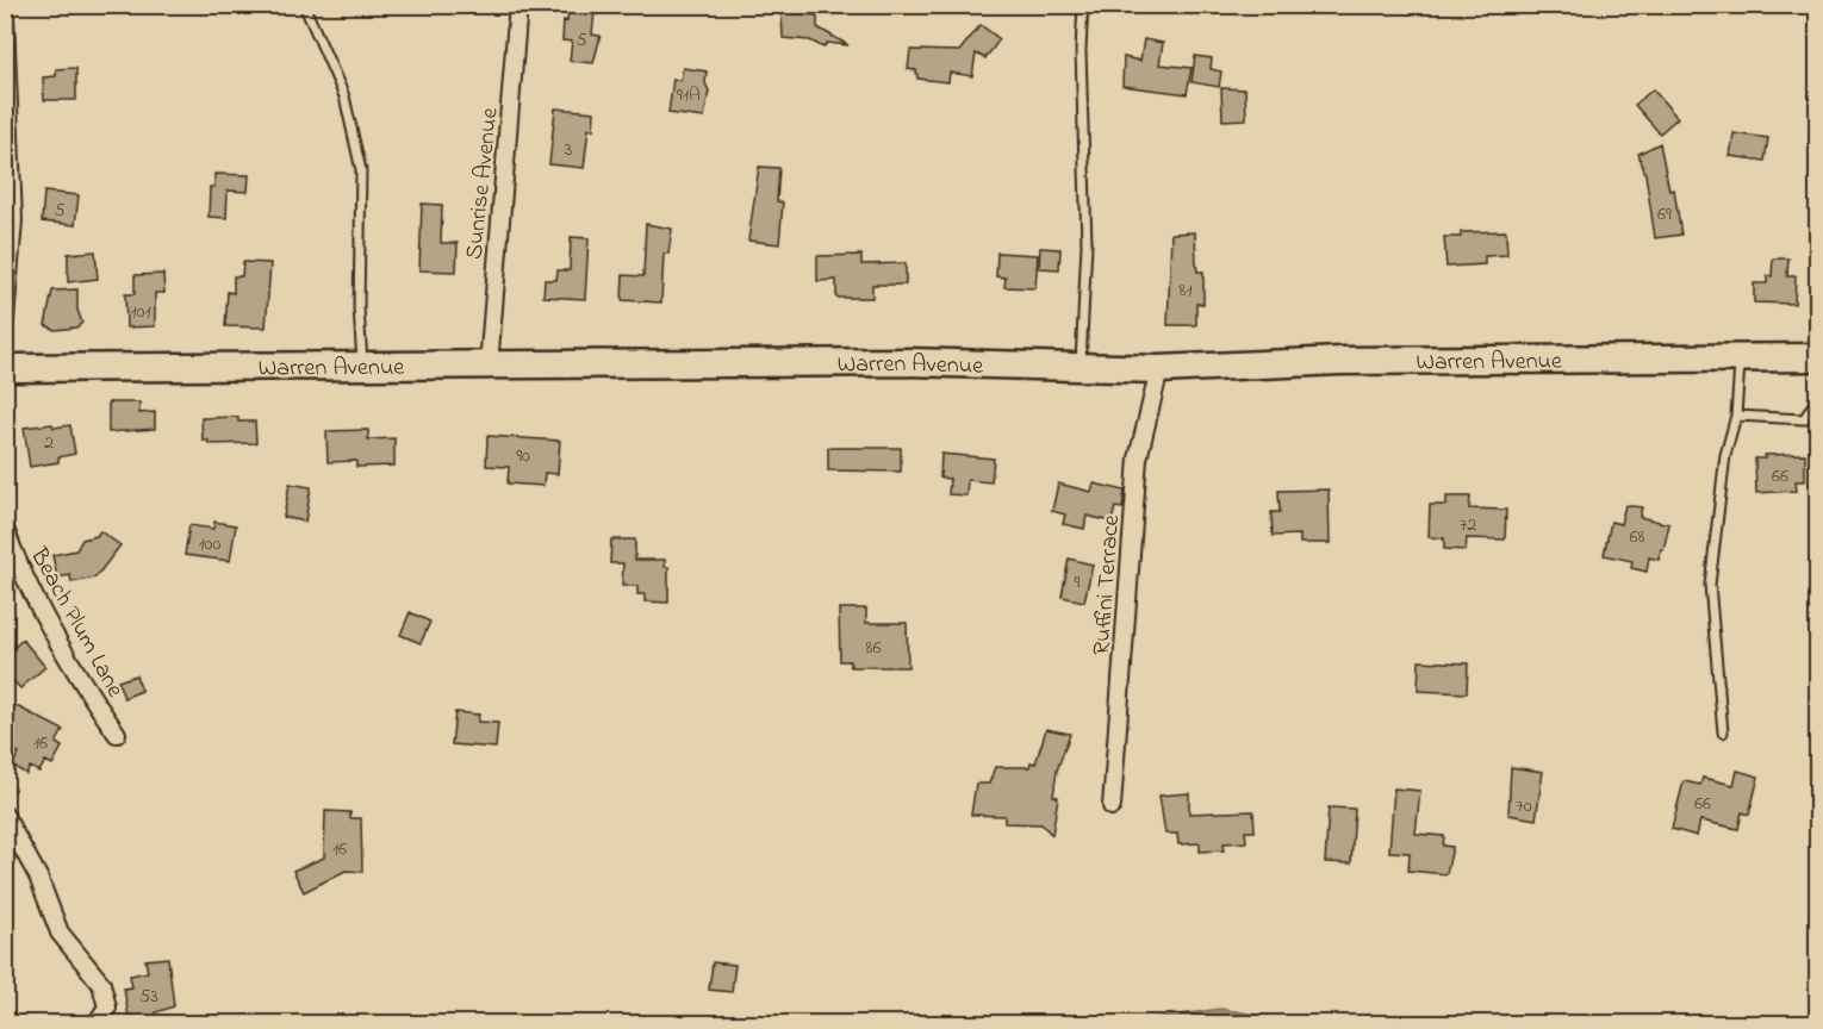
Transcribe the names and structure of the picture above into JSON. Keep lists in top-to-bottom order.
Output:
{
  "streets": {
    "main road": ["Warren Avenue"],
    "street": ["Sunrise Avenue", "Ruffini Terrace", "Beach Plum Lane"]
  },
  "crossings": [
    ["Sunrise Avenue", "Warren Avenue"],
    ["Warren Avenue", "Ruffini Terrace"]
  ],
  "house_numbers": [
    "5",
    "91A",
    "3",
    "5",
    "69",
    "81",
    "101",
    "2",
    "90",
    "66",
    "72",
    "68",
    "100",
    "9",
    "86",
    "16",
    "66",
    "70",
    "16",
    "53"
  ]
}
